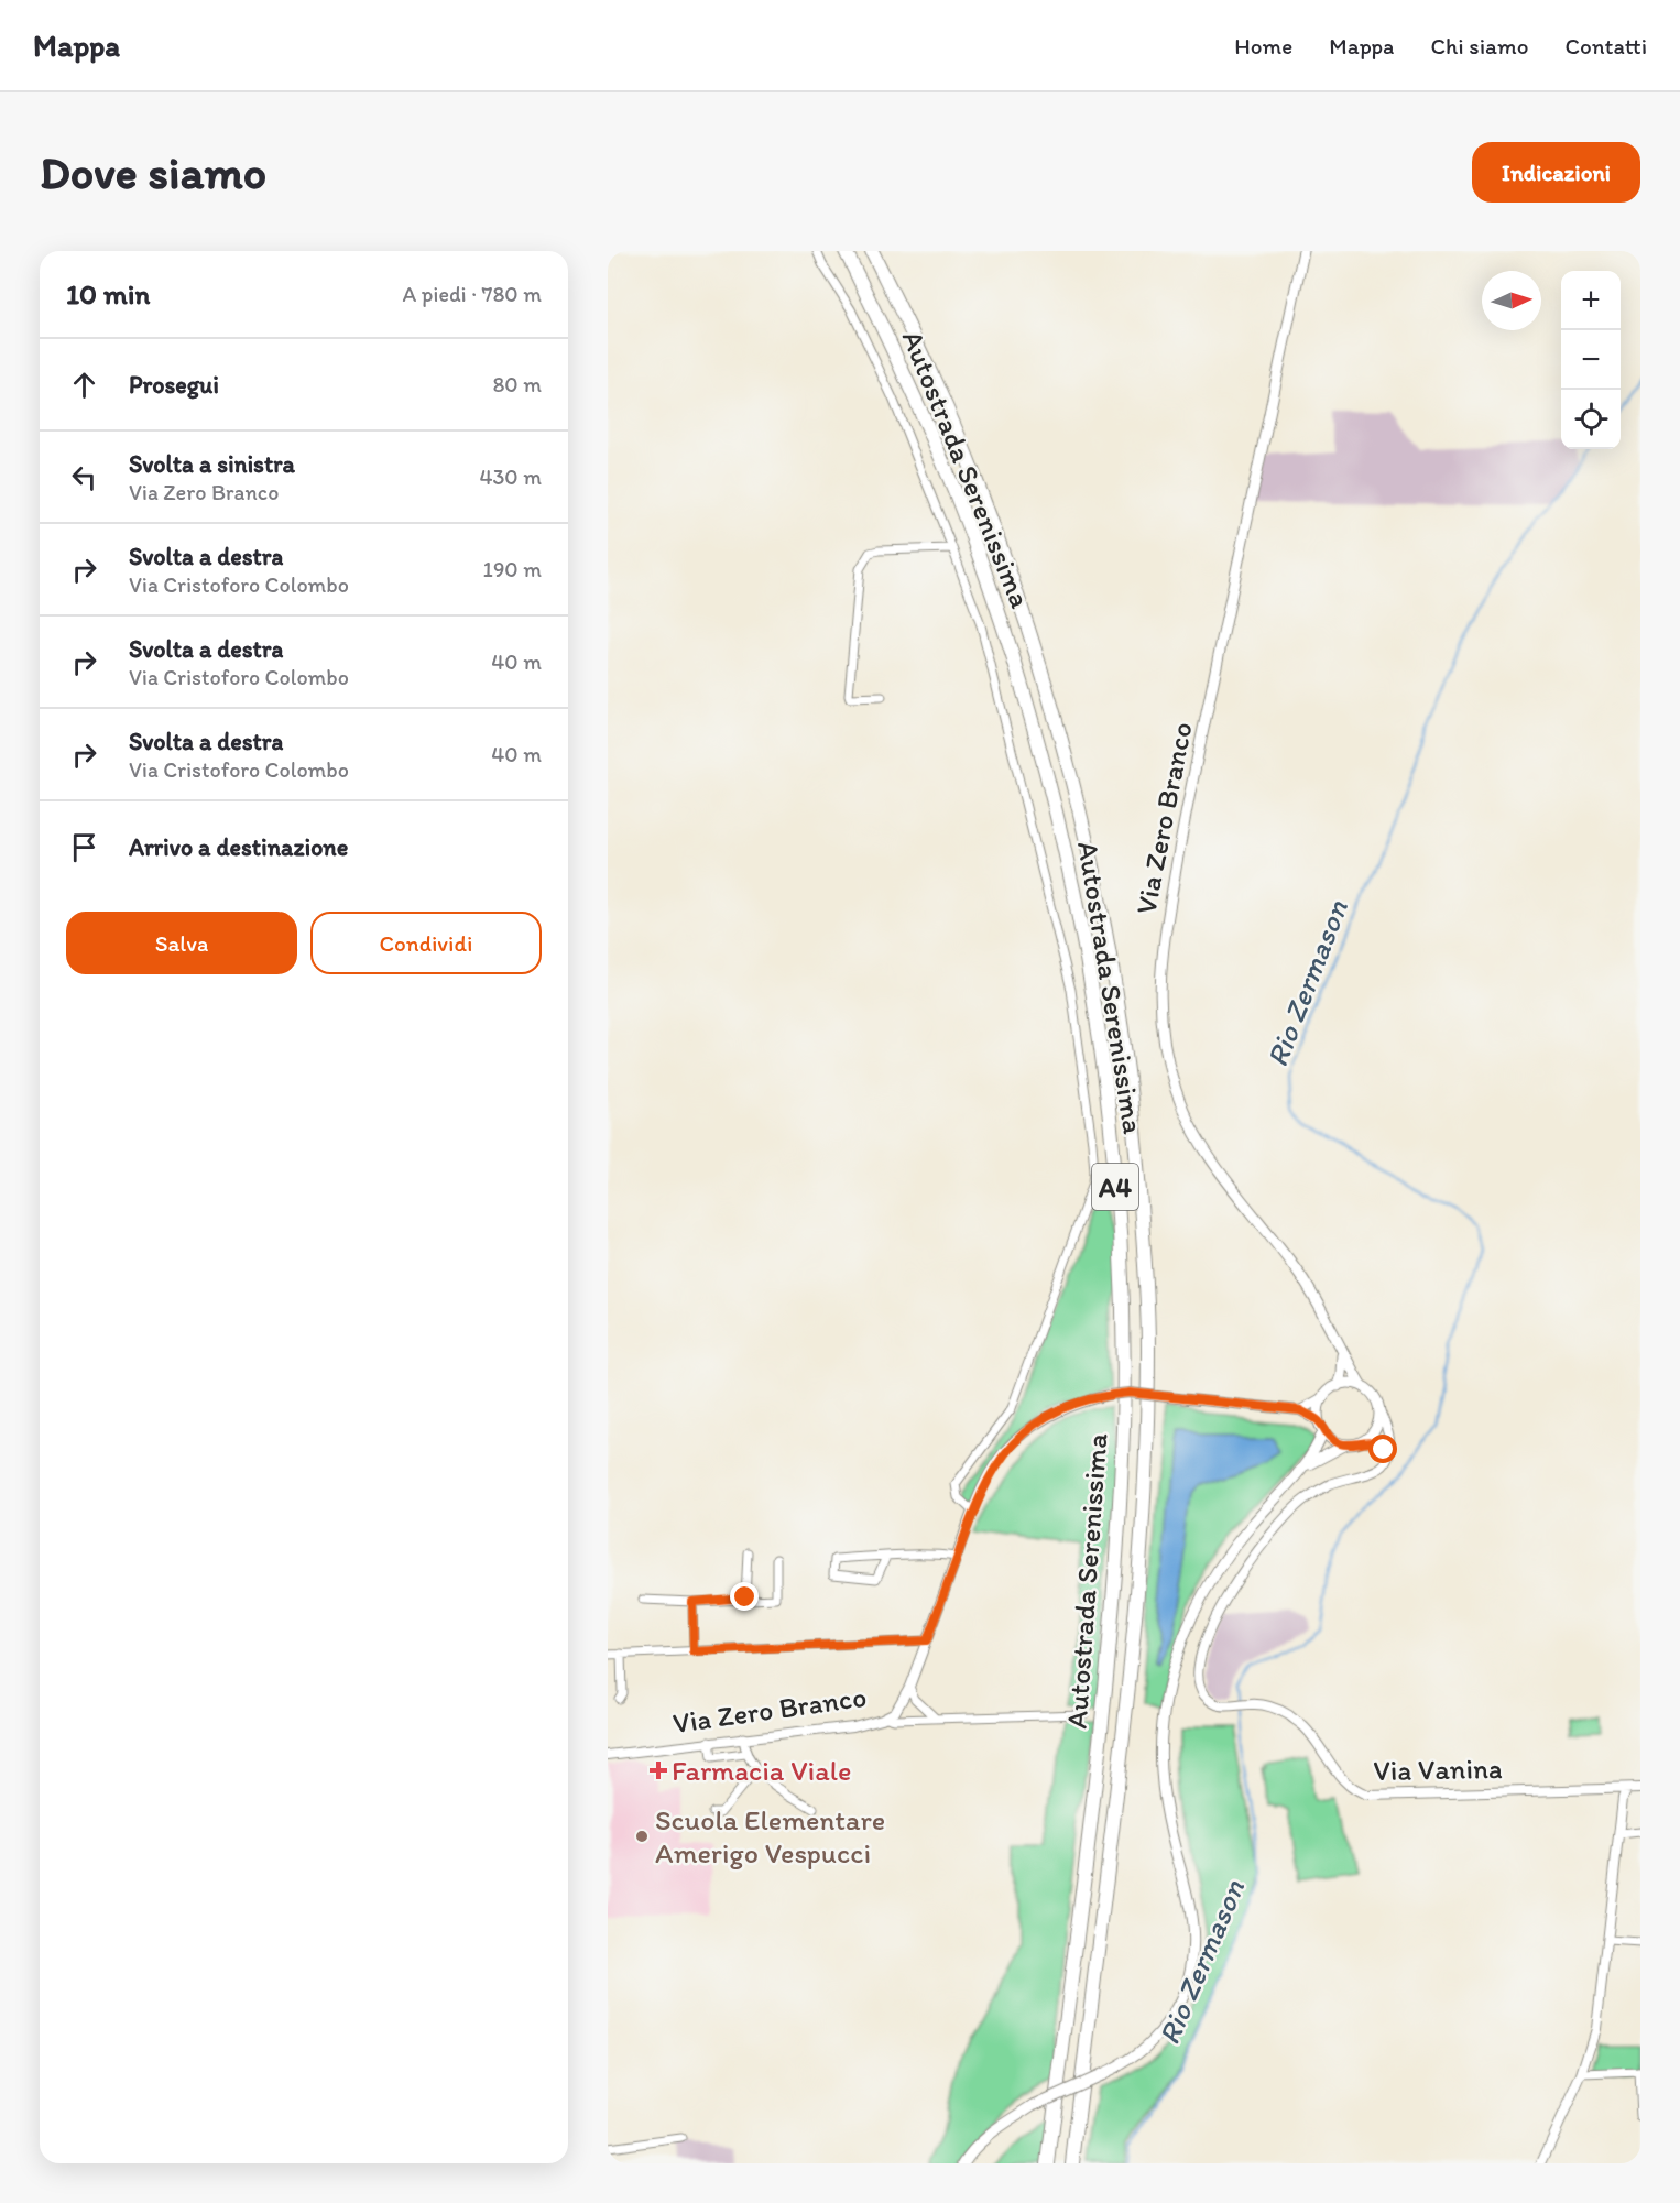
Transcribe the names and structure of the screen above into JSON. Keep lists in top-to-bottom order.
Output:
{
  "streets": {
    "highway": ["Autostrada Serenissima", "A4"],
    "main road": ["Via Zero Branco"],
    "street": ["Via Vanina"]
  },
  "water": ["Rio Zermason"],
  "places": {
    "health": ["Farmacia Viale"],
    "other": ["Scuola Elementare Amerigo Vespucci"]
  },
  "north": "right",
  "page": {
    "header": "Mappa",
    "nav": [
      "Home",
      "Mappa",
      "Chi siamo",
      "Contatti"
    ],
    "buttons": [
      "Indicazioni",
      ["Salva", "Condividi"]
    ],
    "title": "Dove siamo",
    "heading": ["10 min", "A piedi · 780 m"],
    "map_buttons": ["+", "−"],
    "list": [
      ["Prosegui", "80 m"],
      ["Svolta a sinistra", "Via Zero Branco", "430 m"],
      ["Svolta a destra", "Via Cristoforo Colombo", "190 m"],
      ["Svolta a destra", "Via Cristoforo Colombo", "40 m"],
      ["Svolta a destra", "Via Cristoforo Colombo", "40 m"],
      "Arrivo a destinazione"
    ]
  }
}
